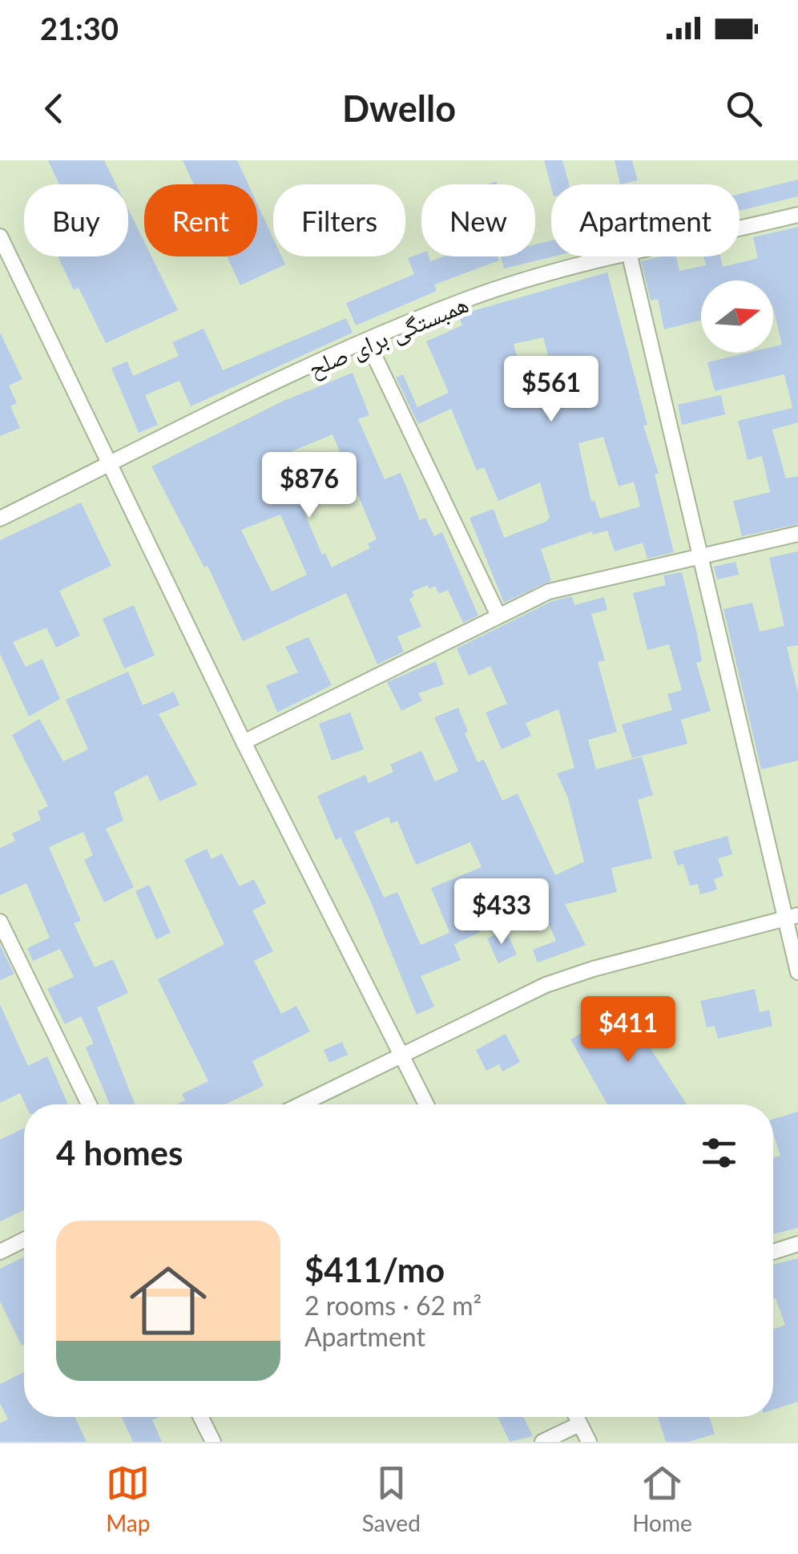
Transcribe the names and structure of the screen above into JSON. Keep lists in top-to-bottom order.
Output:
{
  "streets": {
    "street": ["همبستگی برای صلح"]
  },
  "north": "right",
  "page": {
    "status": "21:30",
    "header": "Dwello",
    "chip": [
      "Buy",
      "Rent",
      "Filters",
      "New",
      "Apartment"
    ],
    "price": [
      "$561",
      "$876",
      "$433",
      "$411"
    ],
    "heading": "4 homes",
    "list": [
      {
        "name": "$411/mo",
        "note": "2 rooms · 62 m² · Apartment"
      }
    ],
    "tabs": ["Map", "Saved", "Home"]
  }
}
